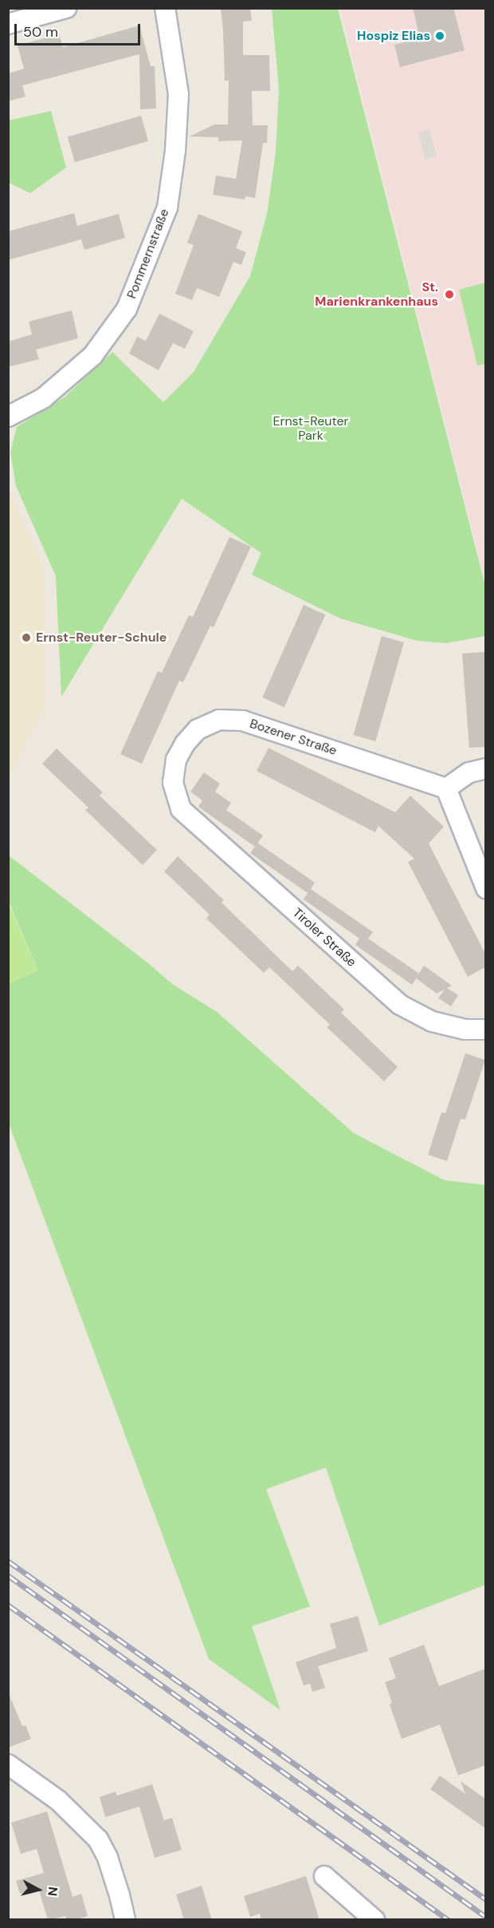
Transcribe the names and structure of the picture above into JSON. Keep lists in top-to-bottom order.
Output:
{
  "streets": {
    "street": ["Pommernstraße", "Bozener Straße", "Tiroler Straße"]
  },
  "crossings": [
    ["Bozener Straße", "Tiroler Straße"]
  ],
  "parks": ["Ernst-Reuter Park"],
  "places": ["Hospiz Elias", "St. Marienkrankenhaus", "Ernst-Reuter-Schule"],
  "scale_bar": "50 m",
  "north": "right"
}
